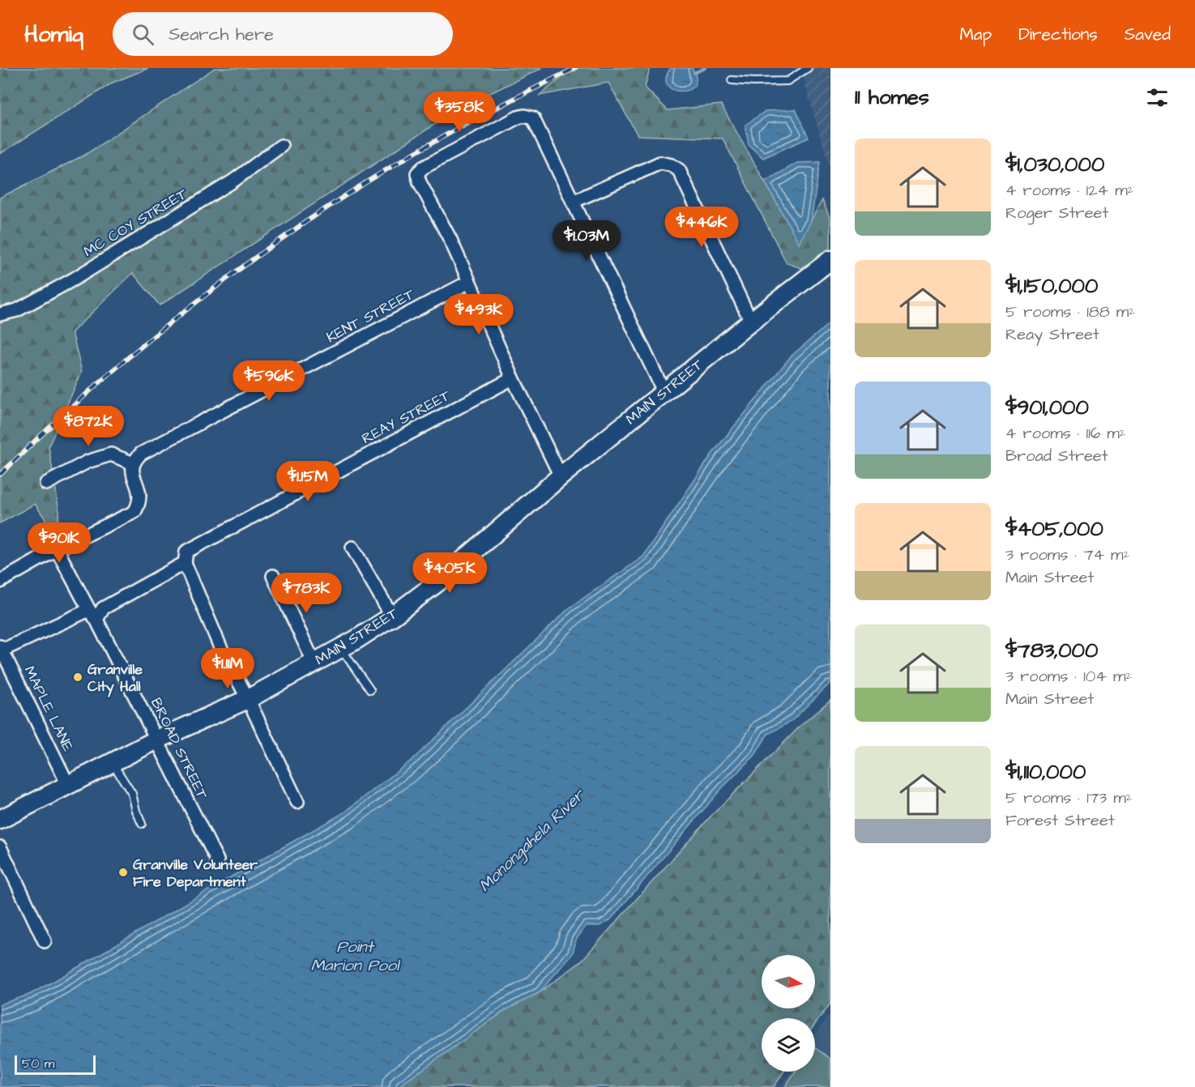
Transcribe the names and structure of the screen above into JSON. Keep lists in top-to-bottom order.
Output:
{
  "streets": {
    "main road": ["MAIN STREET"],
    "street": [
      "MC COY STREET",
      "KENT STREET",
      "REAY STREET",
      "MAPLE LANE",
      "BROAD STREET"
    ]
  },
  "crossings": [
    ["MAIN STREET", "MAPLE LANE"],
    ["MAIN STREET", "BROAD STREET"],
    ["REAY STREET", "BROAD STREET"]
  ],
  "water": ["Monongahela River", "Point Marion Pool"],
  "places": ["Granville City Hall", "Granville Volunteer Fire Department"],
  "scale_bar": "50 m",
  "north": "right",
  "page": {
    "header": "Homiq",
    "search": "Search here",
    "nav": ["Map", "Directions", "Saved"],
    "heading": "11 homes",
    "price": [
      "$358K",
      "$446K",
      "$1.03M",
      "$493K",
      "$596K",
      "$872K",
      "$1.15M",
      "$901K",
      "$405K",
      "$783K",
      "$1.11M"
    ],
    "list": [
      {
        "name": "$1,030,000",
        "note": "4 rooms · 124 m² · Roger Street"
      },
      {
        "name": "$1,150,000",
        "note": "5 rooms · 188 m² · Reay Street"
      },
      {
        "name": "$901,000",
        "note": "4 rooms · 116 m² · Broad Street"
      },
      {
        "name": "$405,000",
        "note": "3 rooms · 74 m² · Main Street"
      },
      {
        "name": "$783,000",
        "note": "3 rooms · 104 m² · Main Street"
      },
      {
        "name": "$1,110,000",
        "note": "5 rooms · 173 m² · Forest Street"
      }
    ],
    "scale": "50 m"
  }
}
